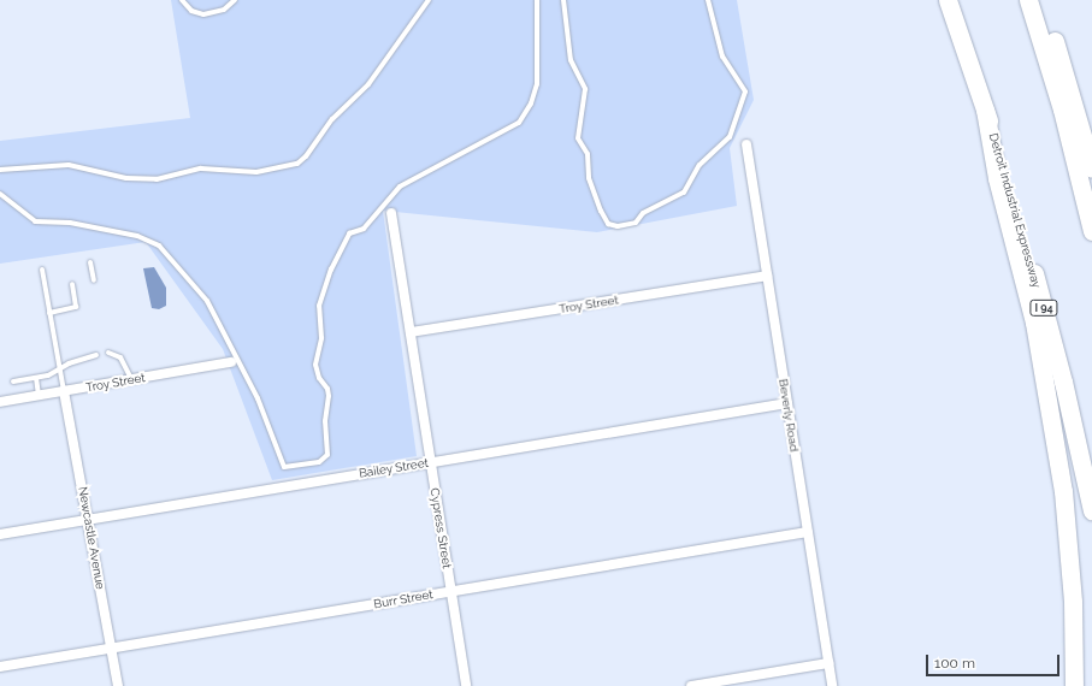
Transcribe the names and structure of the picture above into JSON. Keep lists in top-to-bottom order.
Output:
{
  "streets": {
    "highway": ["Detroit Industrial Expressway", "I 94"],
    "street": [
      "Troy Street",
      "Beverly Road",
      "Bailey Street",
      "Cypress Street",
      "Newcastle Avenue",
      "Burr Street"
    ]
  },
  "crossings": [
    ["Troy Street", "Beverly Road"],
    ["Troy Street", "Cypress Street"],
    ["Troy Street", "Newcastle Avenue"],
    ["Beverly Road", "Bailey Street"],
    ["Beverly Road", "Burr Street"],
    ["Bailey Street", "Cypress Street"],
    ["Bailey Street", "Newcastle Avenue"],
    ["Cypress Street", "Burr Street"],
    ["Newcastle Avenue", "Burr Street"]
  ],
  "scale_bar": "100 m"
}
